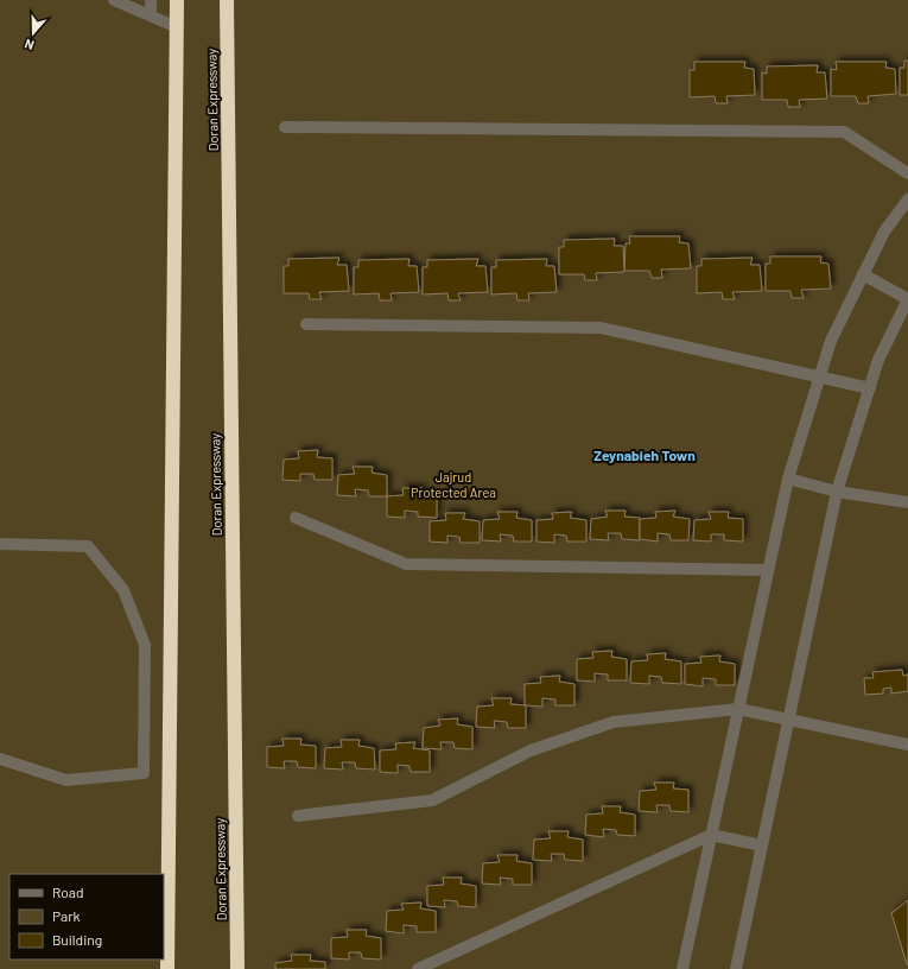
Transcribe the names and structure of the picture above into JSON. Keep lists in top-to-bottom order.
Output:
{
  "streets": {
    "highway": ["Doran Expressway"]
  },
  "districts": ["Zeynabieh Town"],
  "parks": ["Jajrud Protected Area"],
  "legend": ["Road", "Park", "Building"],
  "north": "bottom"
}
